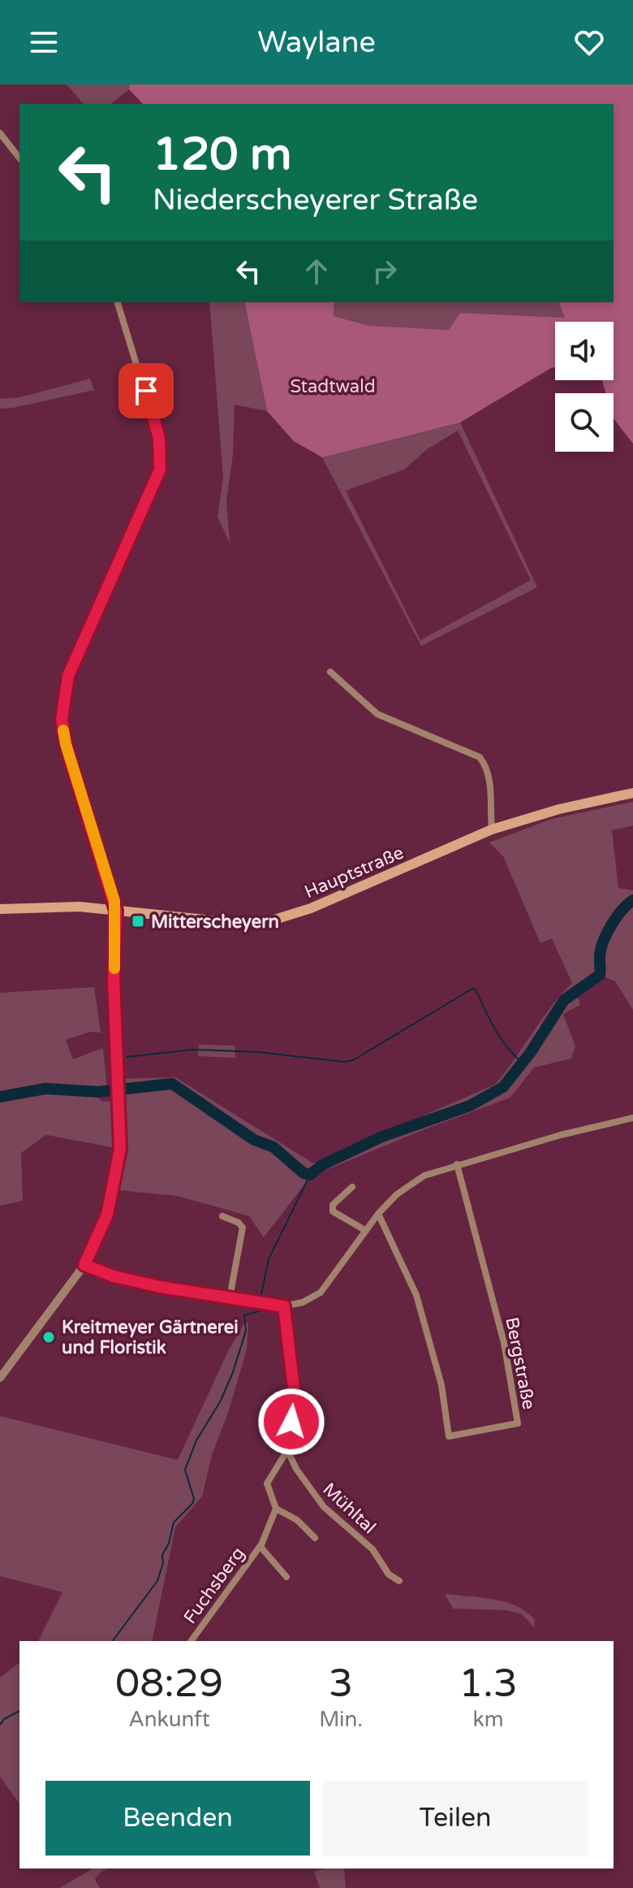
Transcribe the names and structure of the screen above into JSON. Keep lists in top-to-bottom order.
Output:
{
  "streets": {
    "main road": ["Hauptstraße"],
    "street": ["Bergstraße", "Mühltal", "Fuchsberg"]
  },
  "parks": ["Stadtwald"],
  "places": {
    "transit": ["Mitterscheyern"],
    "other": ["Kreitmeyer Gärtnerei und Floristik"]
  },
  "page": {
    "header": "Waylane",
    "turn": ["120 m", "Niederscheyerer Straße"],
    "eta": [
      "08:29",
      "Ankunft",
      "3",
      "Min.",
      "1.3",
      "km"
    ],
    "buttons": ["Beenden", "Teilen"]
  }
}
